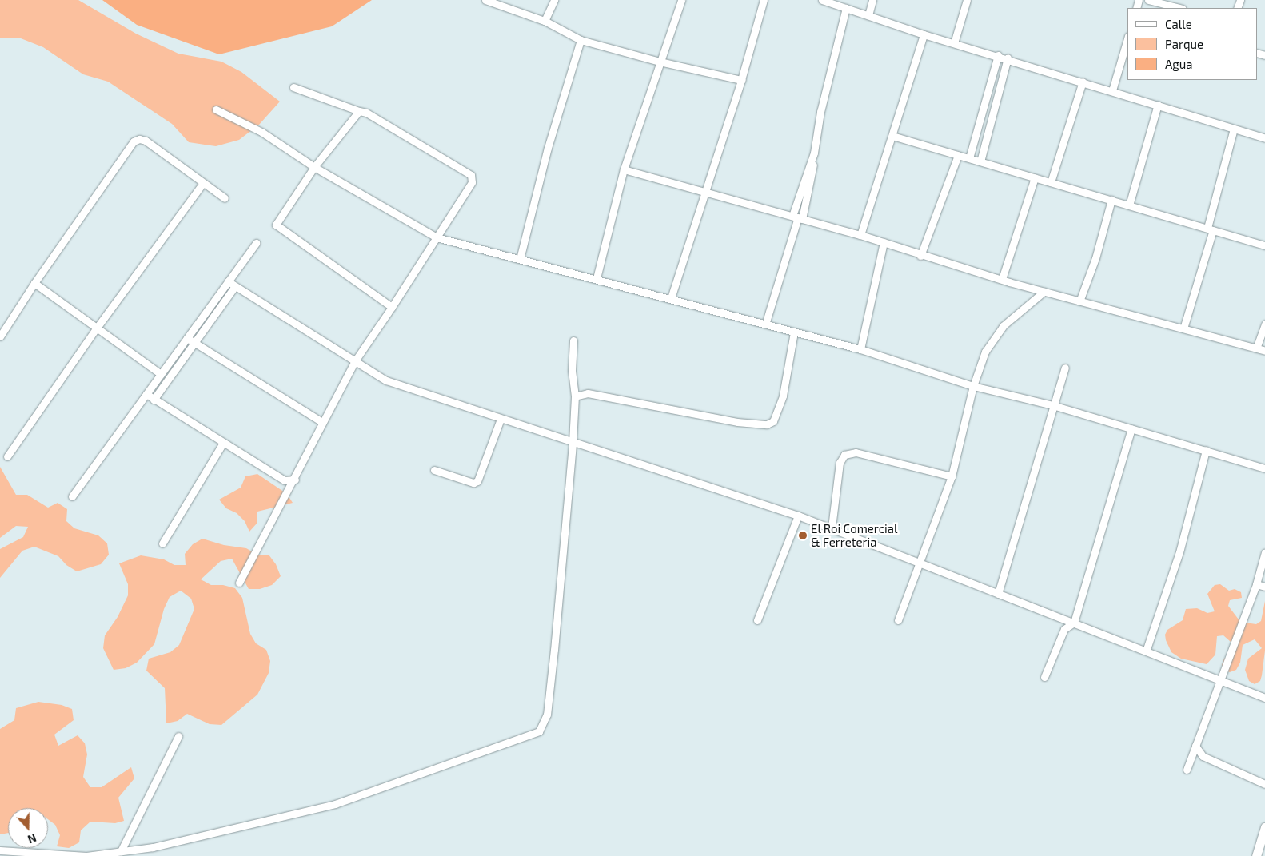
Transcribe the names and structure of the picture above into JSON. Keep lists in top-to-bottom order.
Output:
{
  "places": ["El Roi Comercial & Ferreteria"],
  "legend": ["Calle", "Parque", "Agua"],
  "north": "bottom"
}
